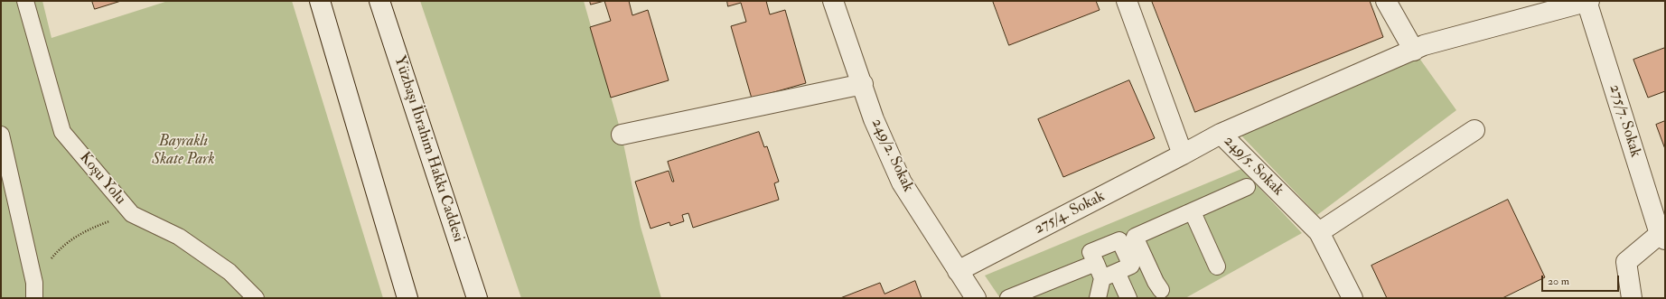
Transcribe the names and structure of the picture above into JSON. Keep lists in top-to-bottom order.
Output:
{
  "streets": {
    "street": [
      "275/7. Sokak",
      "Yüzbaşı İbrahim Hakkı Caddesi",
      "249/2. Sokak",
      "249/5. Sokak",
      "Koşu Yolu",
      "275/4. Sokak"
    ]
  },
  "crossings": [
    ["249/2. Sokak", "275/4. Sokak"],
    ["249/5. Sokak", "275/4. Sokak"]
  ],
  "parks": ["Bayraklı Skate Park"],
  "scale_bar": "20 m"
}
